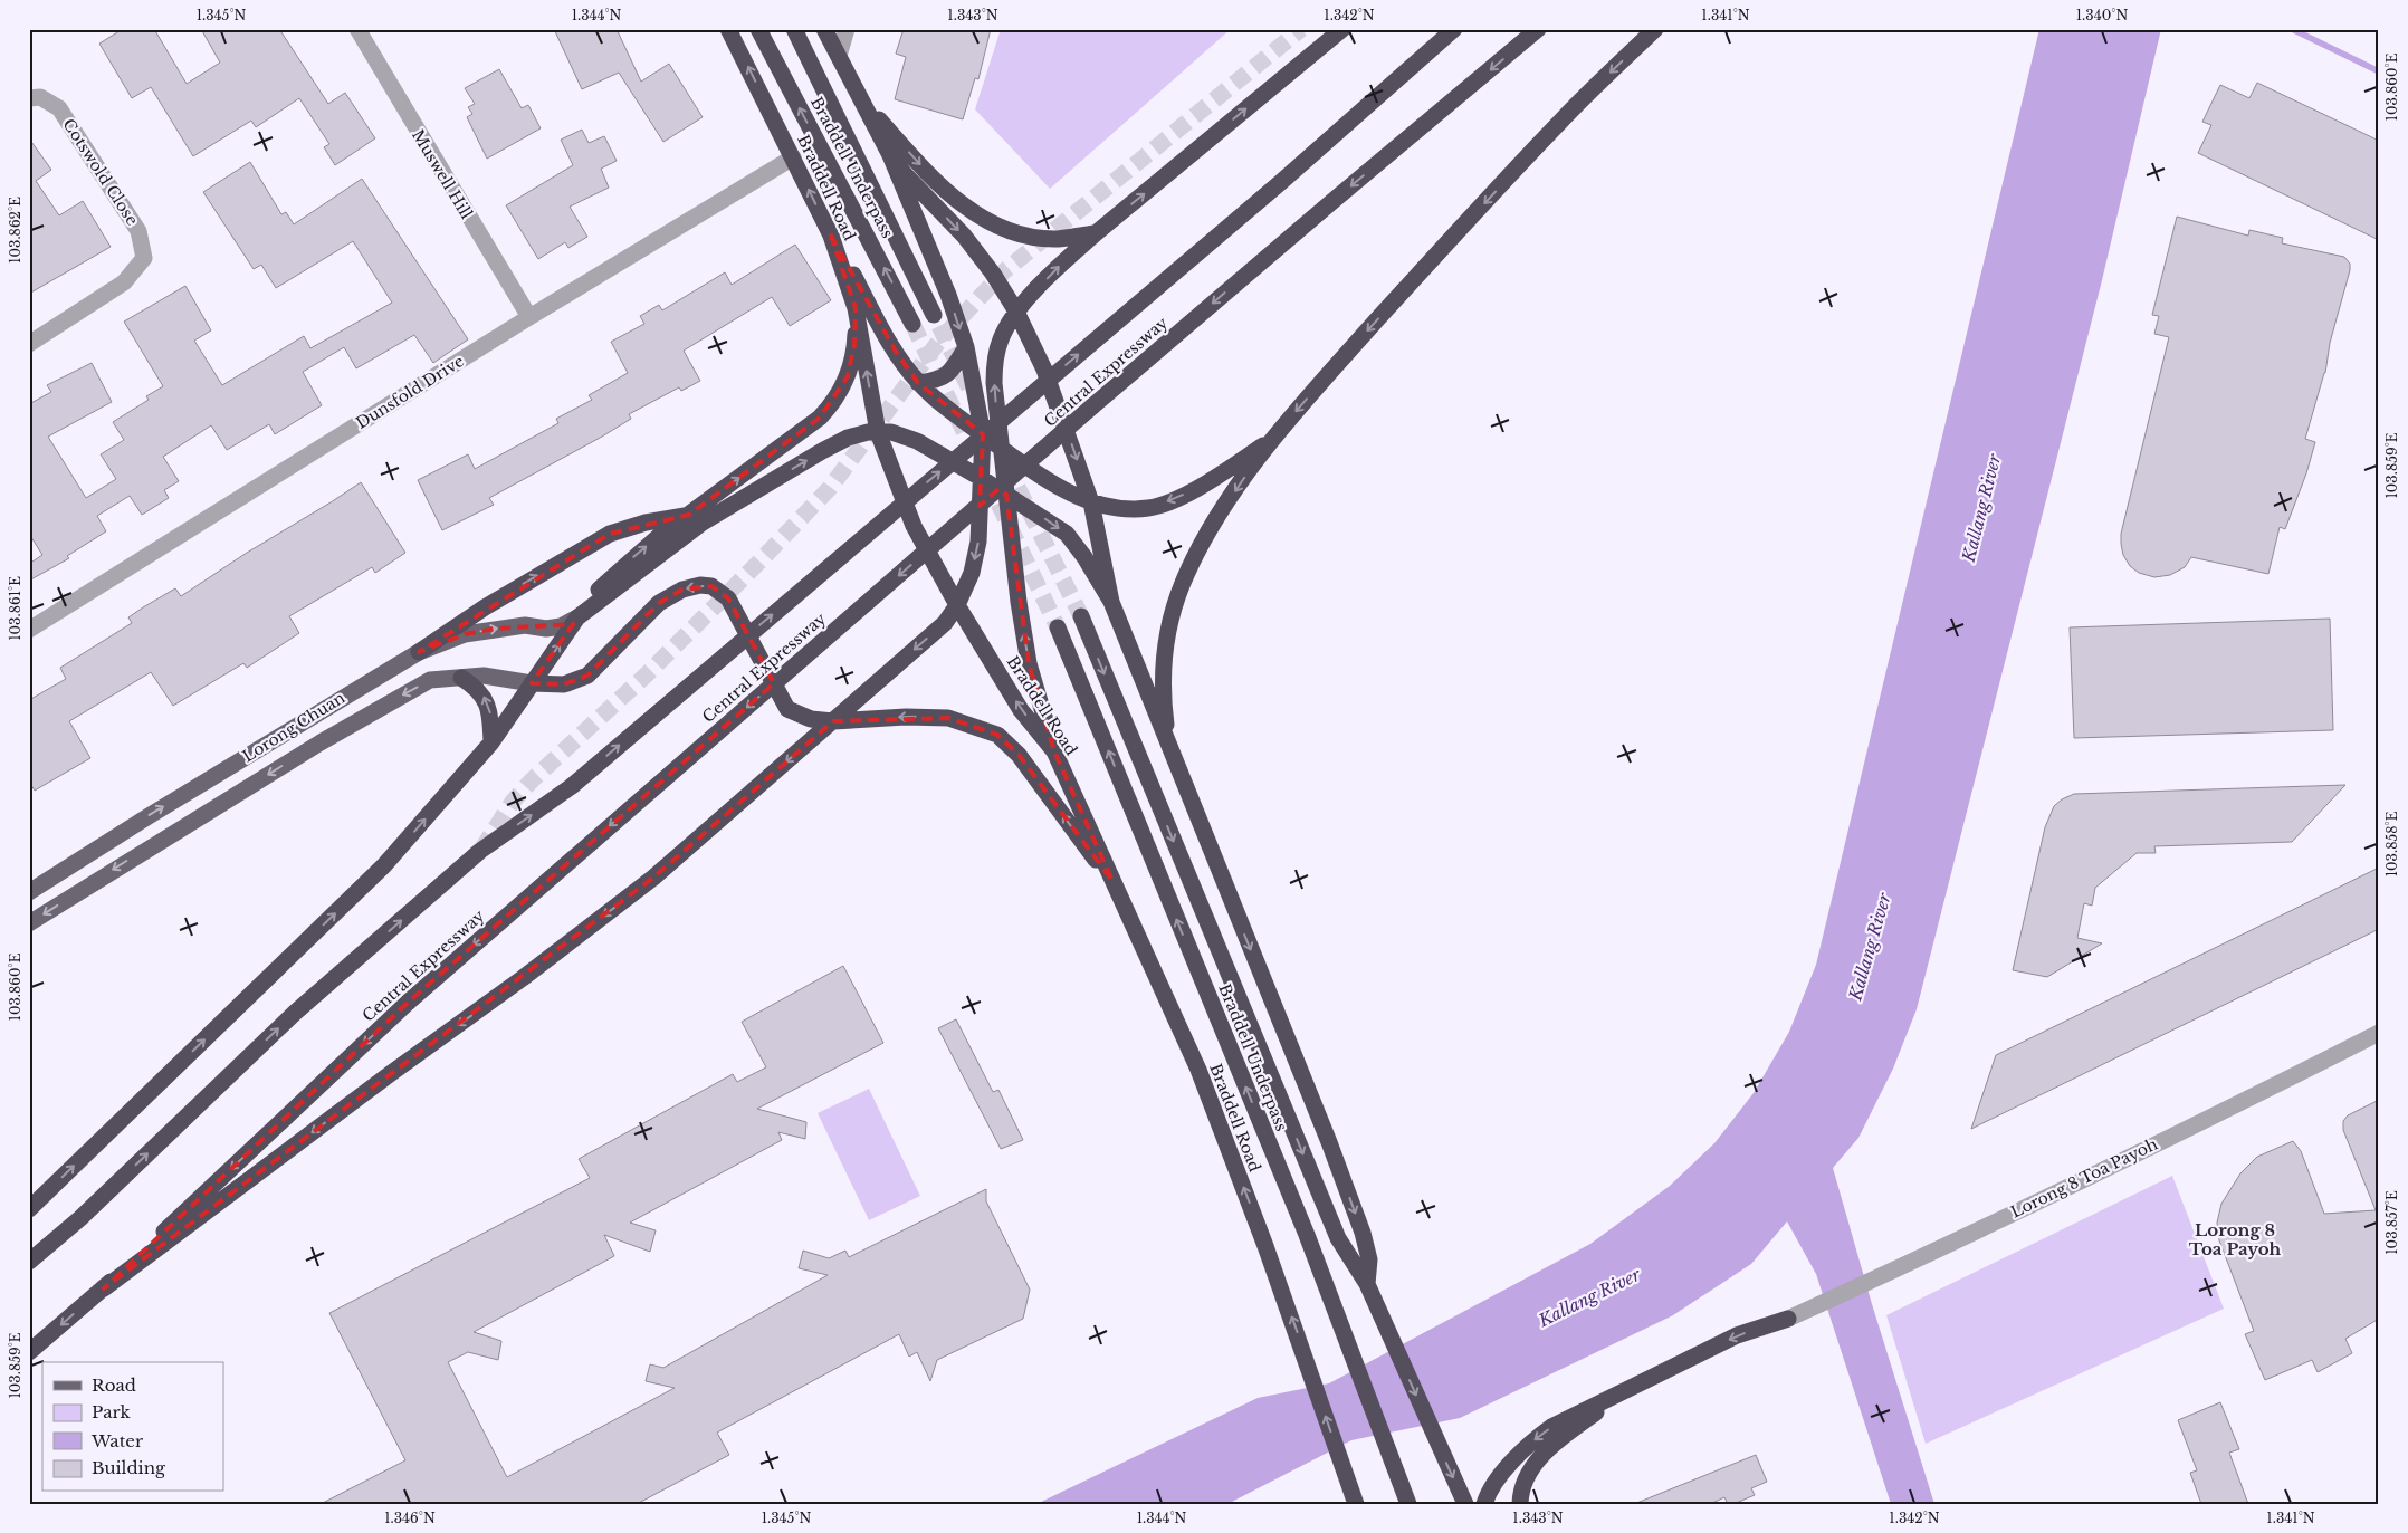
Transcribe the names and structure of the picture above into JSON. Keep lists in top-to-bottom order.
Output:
{
  "streets": {
    "highway": ["Braddell Underpass", "Braddell Road", "Central Expressway"],
    "main road": ["Lorong Chuan"],
    "street": [
      "Cotswold Close",
      "Muswell Hill",
      "Dunsfold Drive",
      "Lorong 8 Toa Payoh"
    ]
  },
  "crossings": [
    ["Muswell Hill", "Dunsfold Drive"],
    ["Braddell Road", "Dunsfold Drive"]
  ],
  "districts": ["Lorong 8 Toa Payoh"],
  "water": ["Kallang River"],
  "legend": [
    "Road",
    "Park",
    "Water",
    "Building"
  ],
  "coordinates": [
    "1.345°N",
    "1.344°N",
    "1.343°N",
    "1.342°N",
    "1.341°N",
    "1.340°N",
    "103.860°E",
    "103.862°E",
    "103.859°E",
    "103.861°E",
    "103.858°E",
    "103.857°E",
    "1.346°N"
  ]
}
